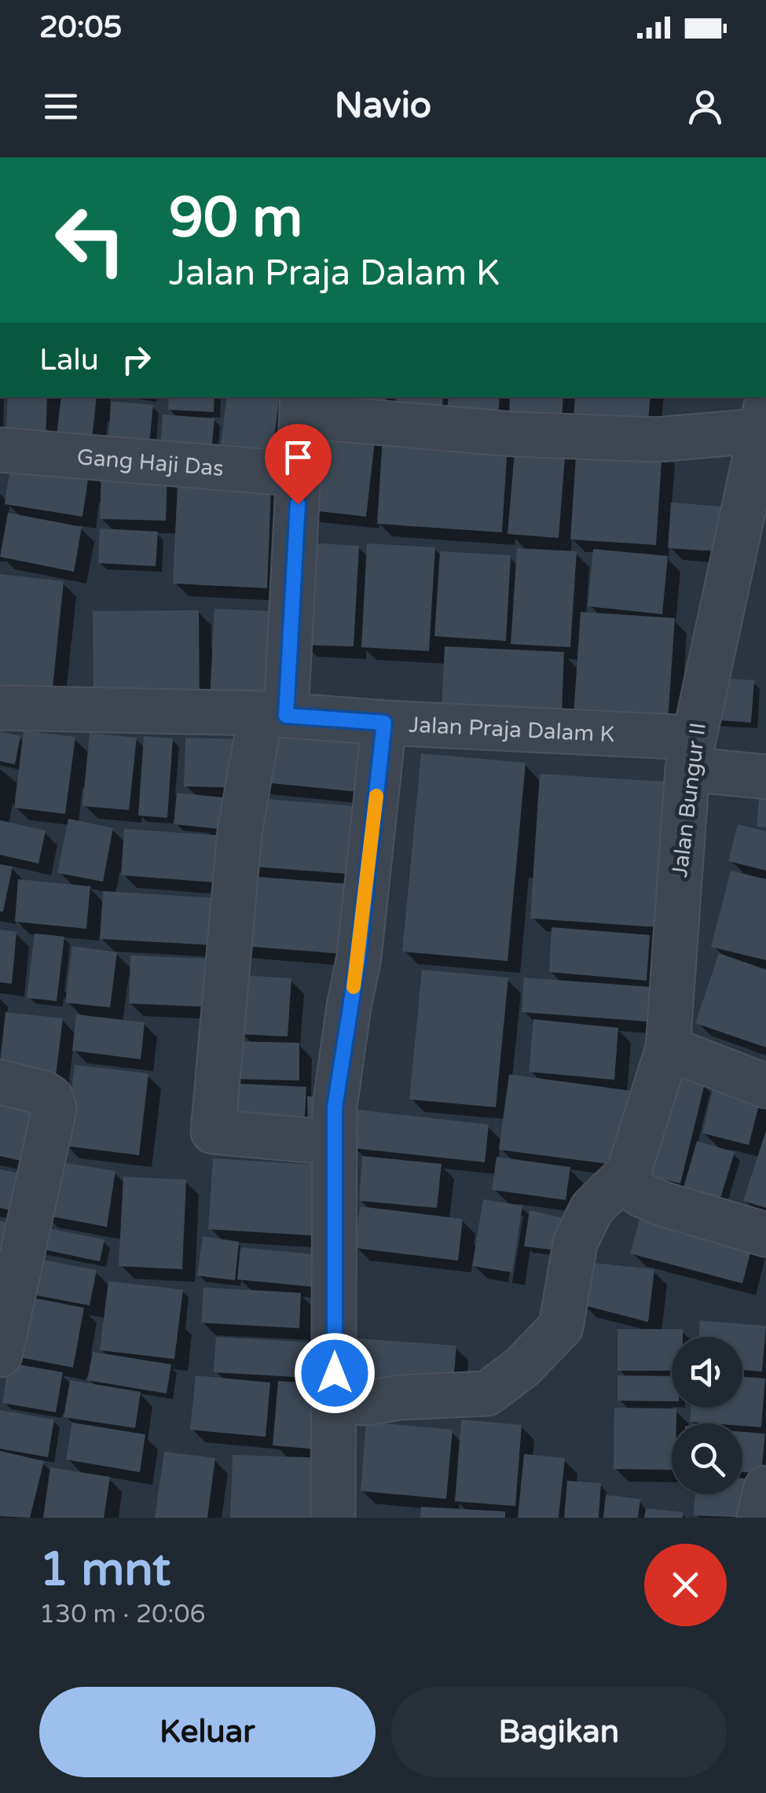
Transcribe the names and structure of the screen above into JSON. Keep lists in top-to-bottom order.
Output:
{
  "streets": {
    "street": ["Gang Haji Das", "Jalan Praja Dalam K", "Jalan Bungur II"]
  },
  "crossings": [
    ["Jalan Praja Dalam K", "Jalan Bungur II"]
  ],
  "page": {
    "status": "20:05",
    "header": "Navio",
    "turn": ["90 m", "Jalan Praja Dalam K"],
    "then": "Lalu",
    "heading": ["1 mnt", "130 m · 20:06"],
    "buttons": ["Keluar", "Bagikan"]
  }
}
